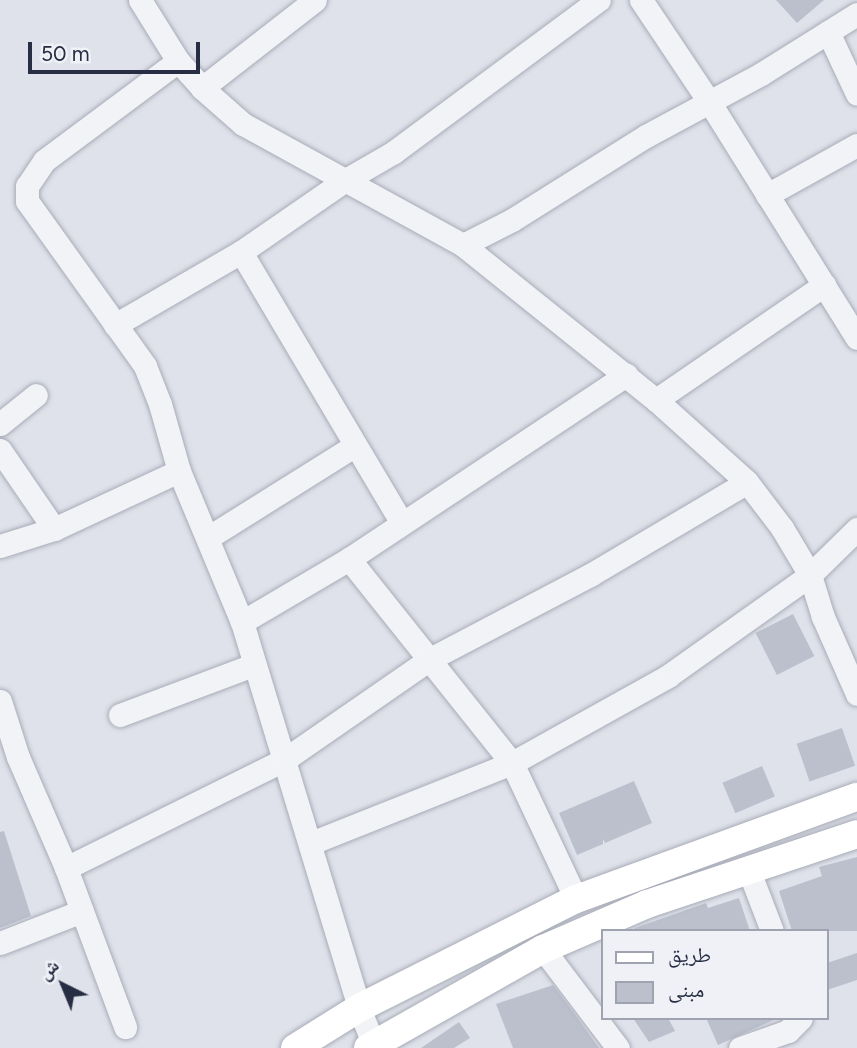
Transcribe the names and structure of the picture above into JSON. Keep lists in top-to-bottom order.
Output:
{
  "legend": ["طريق", "مبنى"],
  "scale_bar": "50 m",
  "north": "top left"
}
